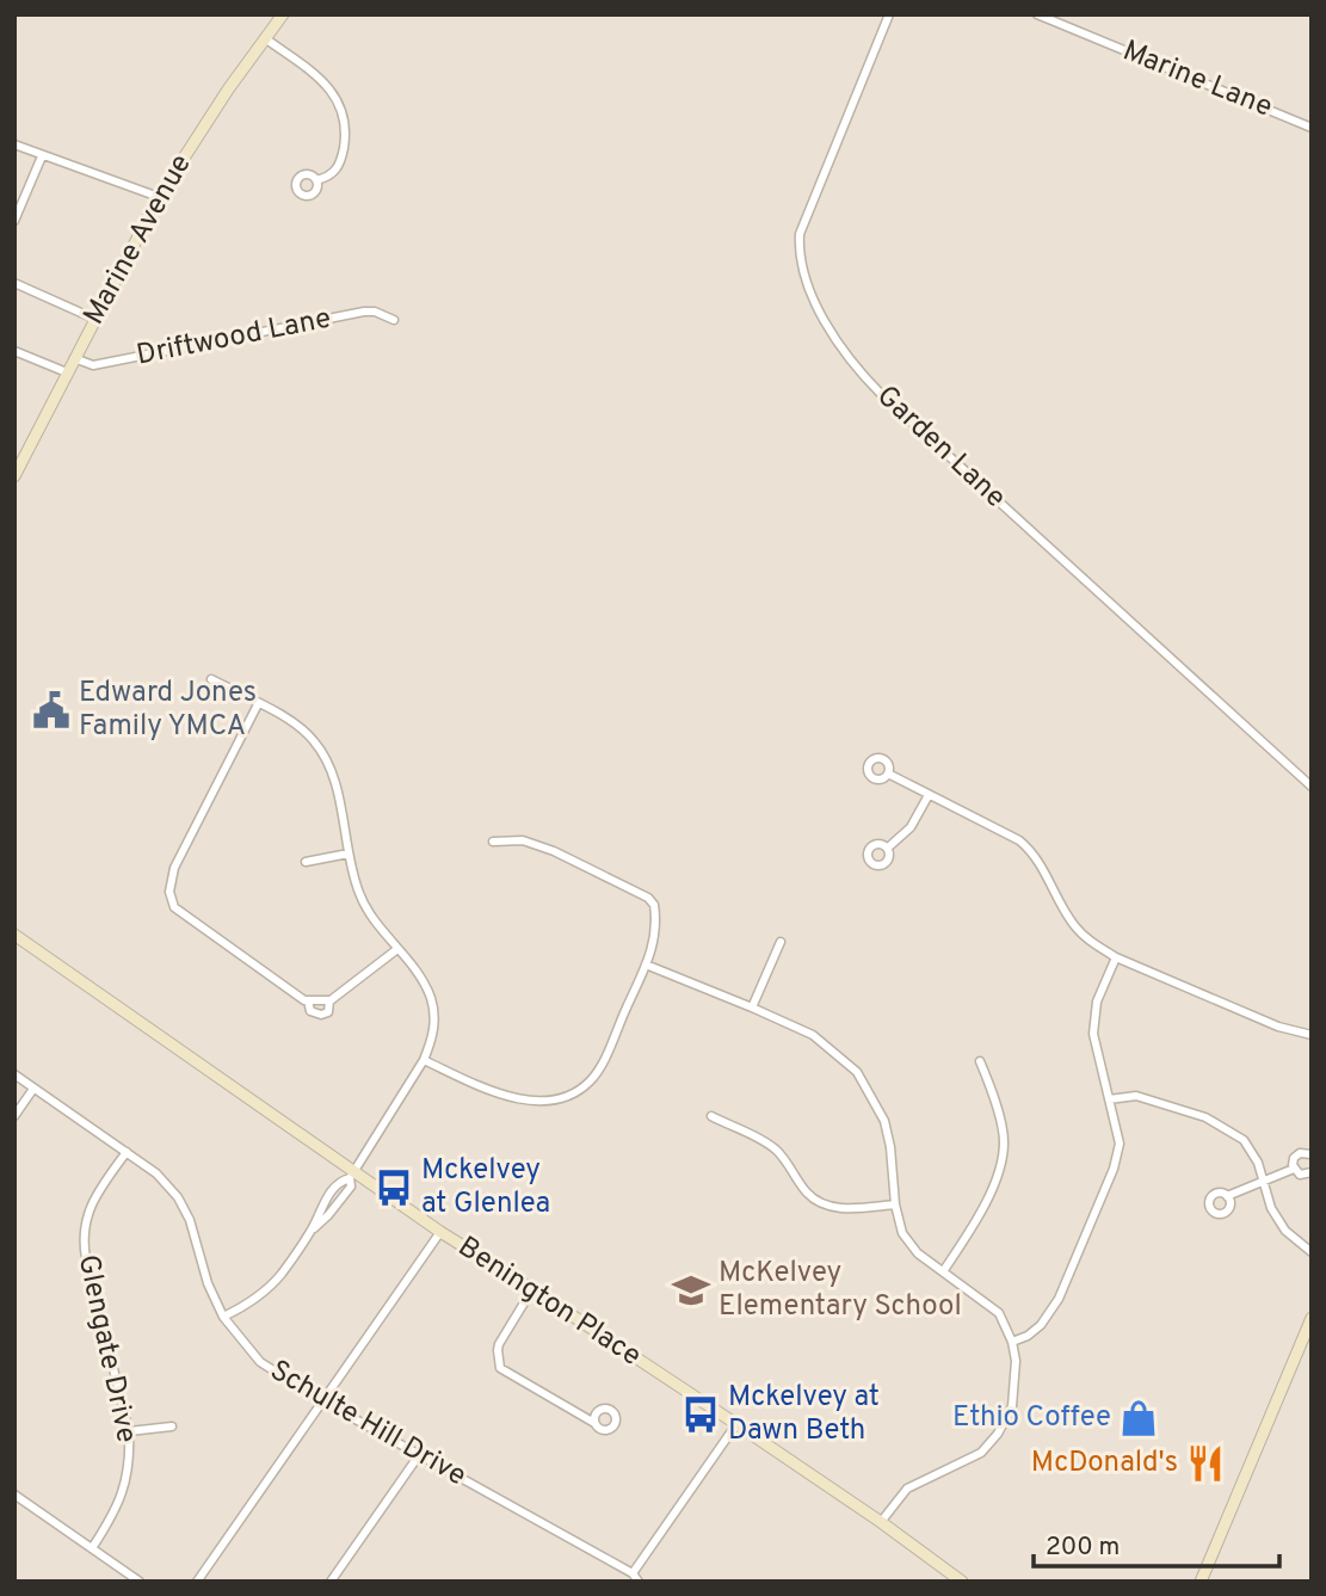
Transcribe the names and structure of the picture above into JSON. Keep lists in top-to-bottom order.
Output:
{
  "streets": {
    "main road": ["Marine Avenue", "Benington Place"],
    "street": [
      "Marine Lane",
      "Driftwood Lane",
      "Garden Lane",
      "Glengate Drive",
      "Schulte Hill Drive"
    ]
  },
  "crossings": [
    ["Marine Avenue", "Driftwood Lane"],
    ["Glengate Drive", "Schulte Hill Drive"]
  ],
  "places": {
    "public building": ["Edward Jones Family YMCA"],
    "bus stop": ["Mckelvey at Glenlea", "Mckelvey at Dawn Beth"],
    "school or university": ["McKelvey Elementary School"],
    "shop": ["Ethio Coffee"],
    "restaurant": ["McDonald's"]
  },
  "scale_bar": "200 m"
}
